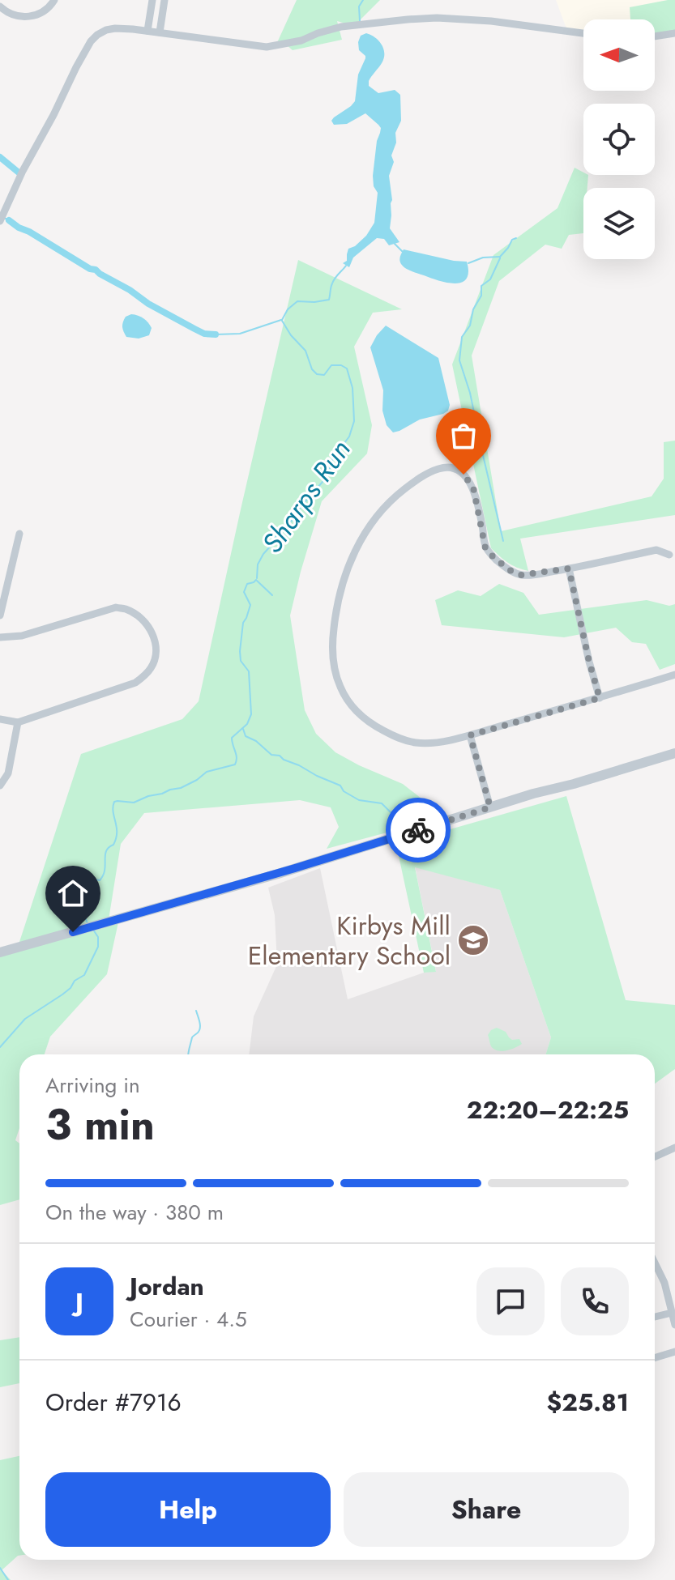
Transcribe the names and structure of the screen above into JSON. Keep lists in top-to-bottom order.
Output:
{
  "water": ["Sharps Run"],
  "places": {
    "school or university": ["Kirbys Mill Elementary School"]
  },
  "north": "left",
  "page": {
    "heading": ["3 min", "Arriving in", "22:20–22:25"],
    "panel": [
      "Jordan",
      "Courier · 4.5",
      "Order #7916",
      "$25.81"
    ],
    "bar": "On the way · 380 m",
    "round": "J",
    "buttons": ["Help", "Share"]
  }
}
